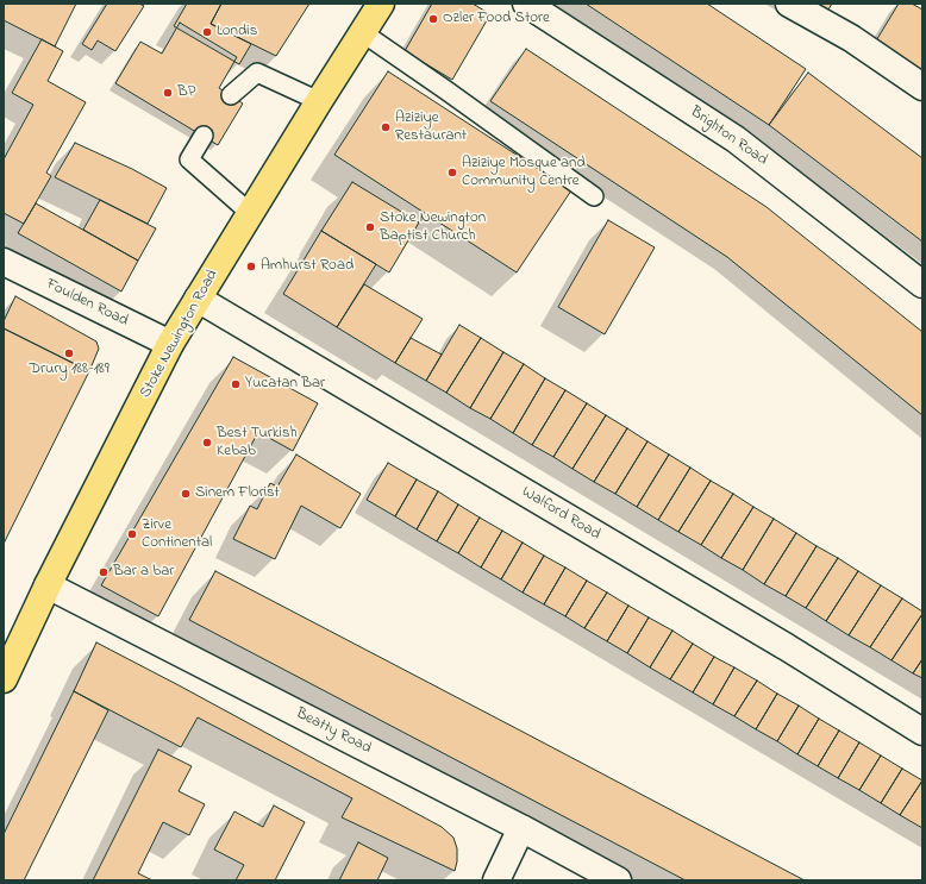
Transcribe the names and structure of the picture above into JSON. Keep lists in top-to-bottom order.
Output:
{
  "streets": {
    "highway": ["Stoke Newington Road"],
    "street": [
      "Brighton Road",
      "Foulden Road",
      "Walford Road",
      "Beatty Road"
    ]
  },
  "crossings": [
    ["Foulden Road", "Stoke Newington Road"],
    ["Stoke Newington Road", "Walford Road"],
    ["Stoke Newington Road", "Beatty Road"]
  ],
  "places": [
    "Ozler Food Store",
    "Londis",
    "BP",
    "Aziziye Restaurant",
    "Aziziye Mosque and Community Centre",
    "Stoke Newington Baptist Church",
    "Amhurst Road",
    "Drury 188-189",
    "Yucatan Bar",
    "Best Turkish Kebab",
    "Sinem Florist",
    "Zirve Continental",
    "Bar a bar"
  ]
}
